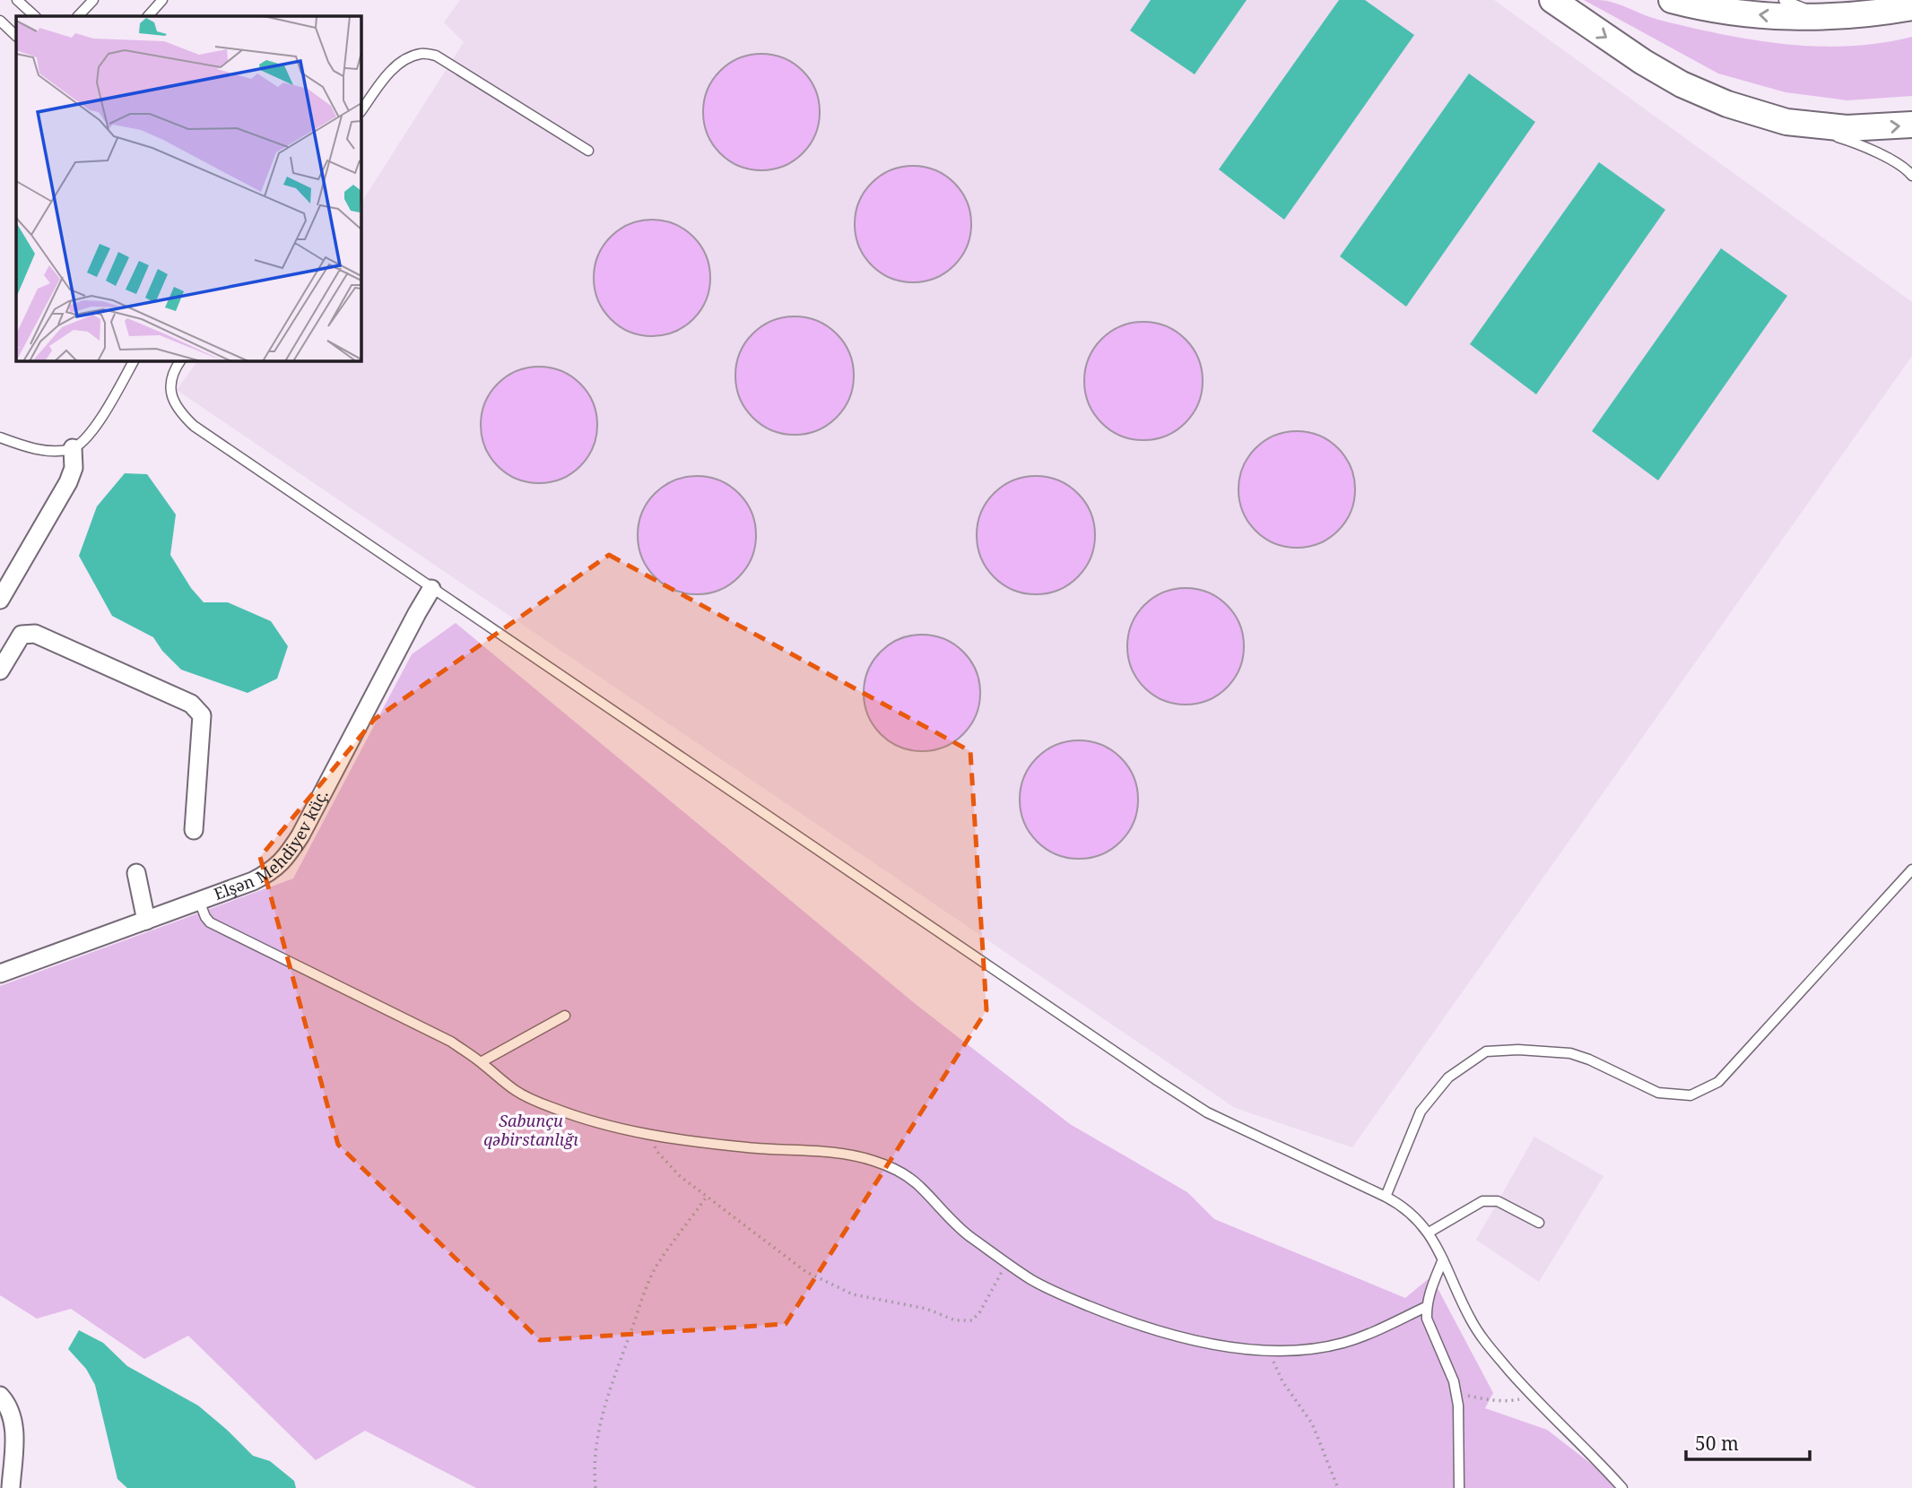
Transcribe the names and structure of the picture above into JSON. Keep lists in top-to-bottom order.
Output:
{
  "streets": {
    "street": ["Elşən Mehdiyev küç."]
  },
  "parks": ["Sabunçu qəbirstanlığı"],
  "scale_bar": "50 m"
}
